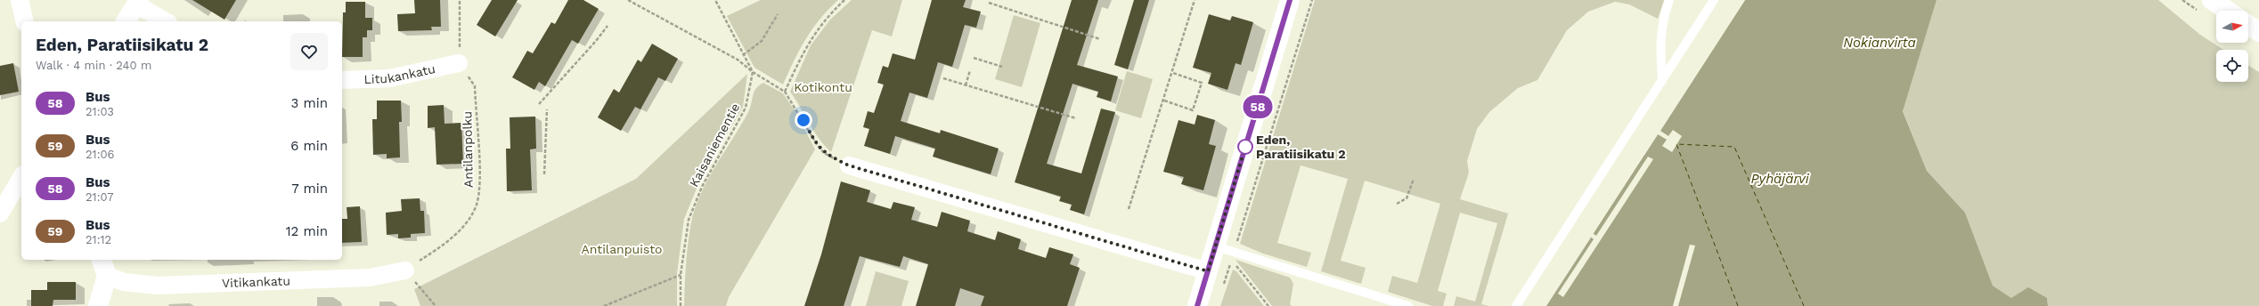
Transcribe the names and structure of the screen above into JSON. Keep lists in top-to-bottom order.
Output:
{
  "streets": {
    "street": ["Litukankatu", "Vitikankatu"],
    "path": ["Kaisaniementie", "Antilanpolku"]
  },
  "crossings": [
    ["Litukankatu", "Antilanpolku"],
    ["Antilanpolku", "Vitikankatu"]
  ],
  "water": ["Nokianvirta", "Pyhäjärvi"],
  "parks": ["Kotikontu", "Antilanpuisto"],
  "places": ["Eden, Paratiisikatu 2"],
  "lines": ["bus line 58"],
  "north": "right",
  "page": {
    "on_map": "58",
    "heading": ["Eden, Paratiisikatu 2", "Walk · 4 min · 240 m"],
    "list": [
      {
        "mark": "58",
        "name": "Bus",
        "note": "21:03",
        "value": "3 min"
      },
      {
        "mark": "59",
        "name": "Bus",
        "note": "21:06",
        "value": "6 min"
      },
      {
        "mark": "58",
        "name": "Bus",
        "note": "21:07",
        "value": "7 min"
      },
      {
        "mark": "59",
        "name": "Bus",
        "note": "21:12",
        "value": "12 min"
      }
    ]
  }
}
